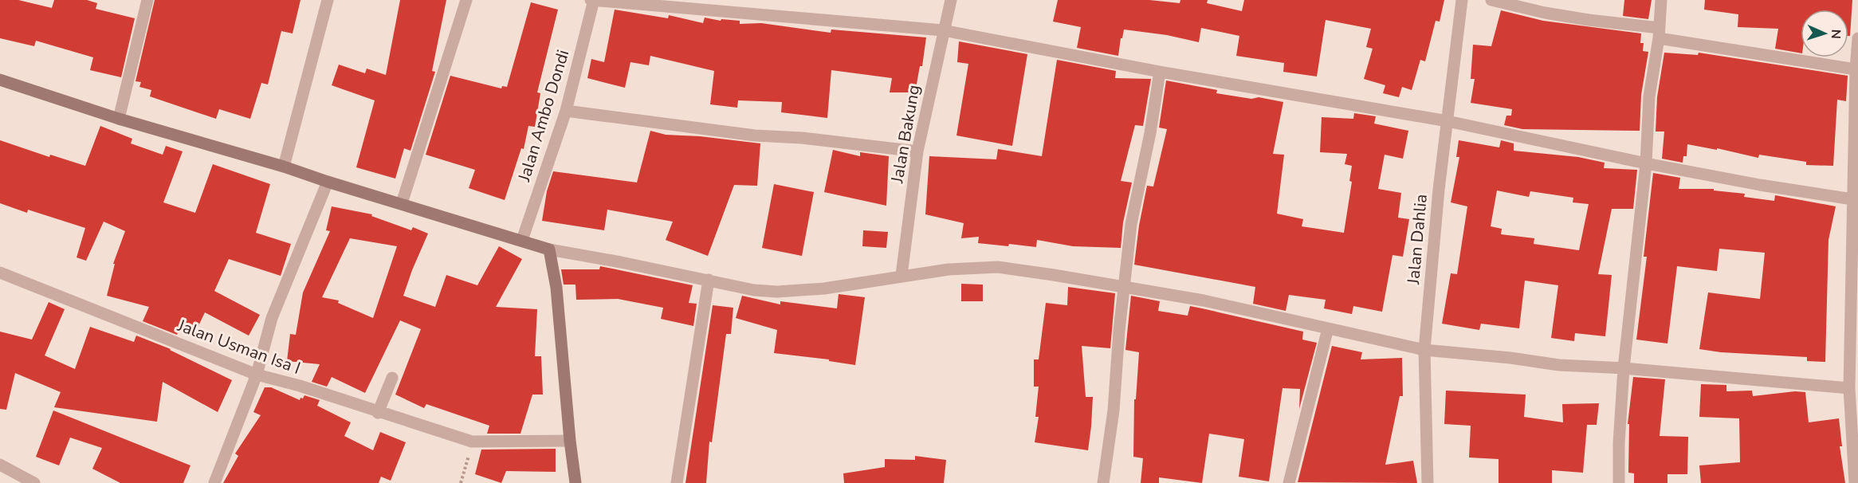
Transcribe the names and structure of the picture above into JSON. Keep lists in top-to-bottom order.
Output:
{
  "streets": {
    "street": [
      "Jalan Ambo Dondi",
      "Jalan Bakung",
      "Jalan Dahlia",
      "Jalan Usman Isa I"
    ]
  },
  "north": "right"
}
